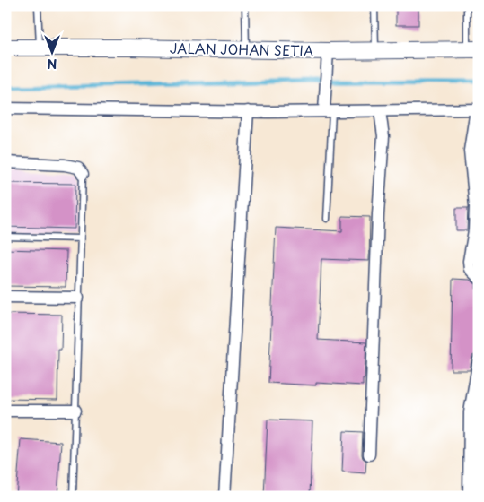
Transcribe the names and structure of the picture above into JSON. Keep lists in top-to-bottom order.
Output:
{
  "streets": {
    "main road": ["JALAN JOHAN SETIA"]
  },
  "north": "bottom"
}
